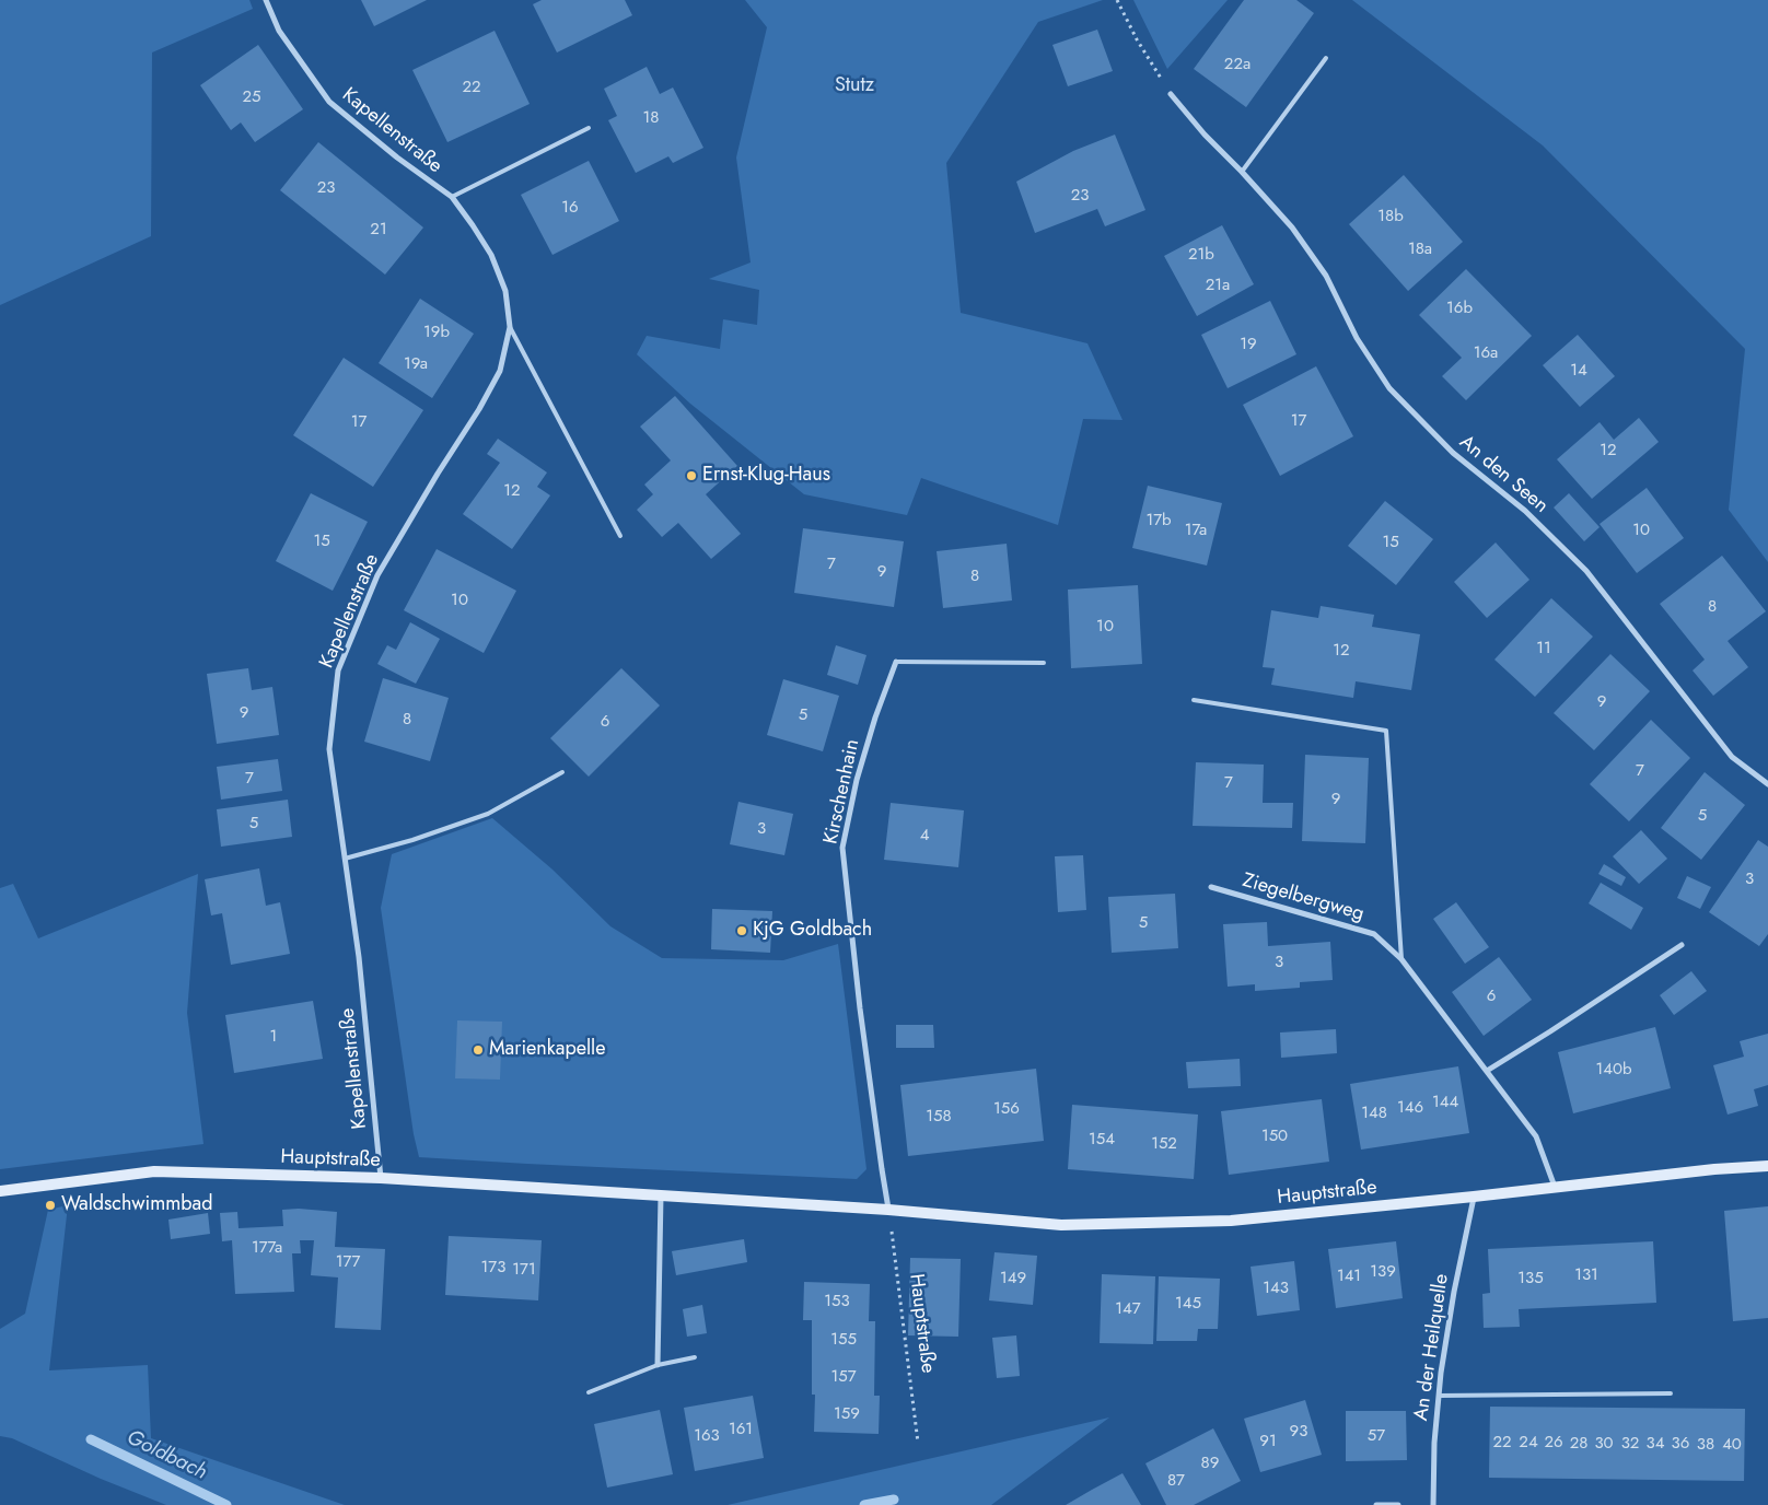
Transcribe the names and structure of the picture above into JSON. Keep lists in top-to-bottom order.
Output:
{
  "streets": {
    "street": [
      "Kapellenstraße",
      "An den Seen",
      "Kirschenhain",
      "Ziegelbergweg",
      "Hauptstraße",
      "An der Heilquelle"
    ]
  },
  "crossings": [
    ["Kapellenstraße", "Hauptstraße"],
    ["Kirschenhain", "Hauptstraße"],
    ["Ziegelbergweg", "Hauptstraße"],
    ["Hauptstraße", "An der Heilquelle"]
  ],
  "water": ["Goldbach"],
  "parks": ["Stutz"],
  "places": [
    "Ernst-Klug-Haus",
    "KjG Goldbach",
    "Marienkapelle",
    "Waldschwimmbad"
  ],
  "house_numbers": [
    "22a",
    "22",
    "25",
    "18",
    "23",
    "23",
    "16",
    "18b",
    "21",
    "18a",
    "21b",
    "21a",
    "16b",
    "19b",
    "19",
    "16a",
    "19a",
    "14",
    "17",
    "17",
    "12",
    "12",
    "17b",
    "17a",
    "10",
    "15",
    "15",
    "7",
    "9",
    "8",
    "10",
    "8",
    "10",
    "11",
    "12",
    "9",
    "9",
    "5",
    "8",
    "6",
    "7",
    "7",
    "7",
    "9",
    "5",
    "5",
    "3",
    "4",
    "3",
    "5",
    "3",
    "6",
    "1",
    "140b",
    "144",
    "146",
    "156",
    "148",
    "158",
    "150",
    "154",
    "152",
    "177a",
    "177",
    "173",
    "171",
    "139",
    "131",
    "141",
    "149",
    "135",
    "143",
    "153",
    "145",
    "147",
    "155",
    "157",
    "159",
    "161",
    "93",
    "163",
    "57",
    "91",
    "22",
    "24",
    "26",
    "28",
    "30",
    "32",
    "34",
    "36",
    "38",
    "40",
    "89",
    "87"
  ]
}
